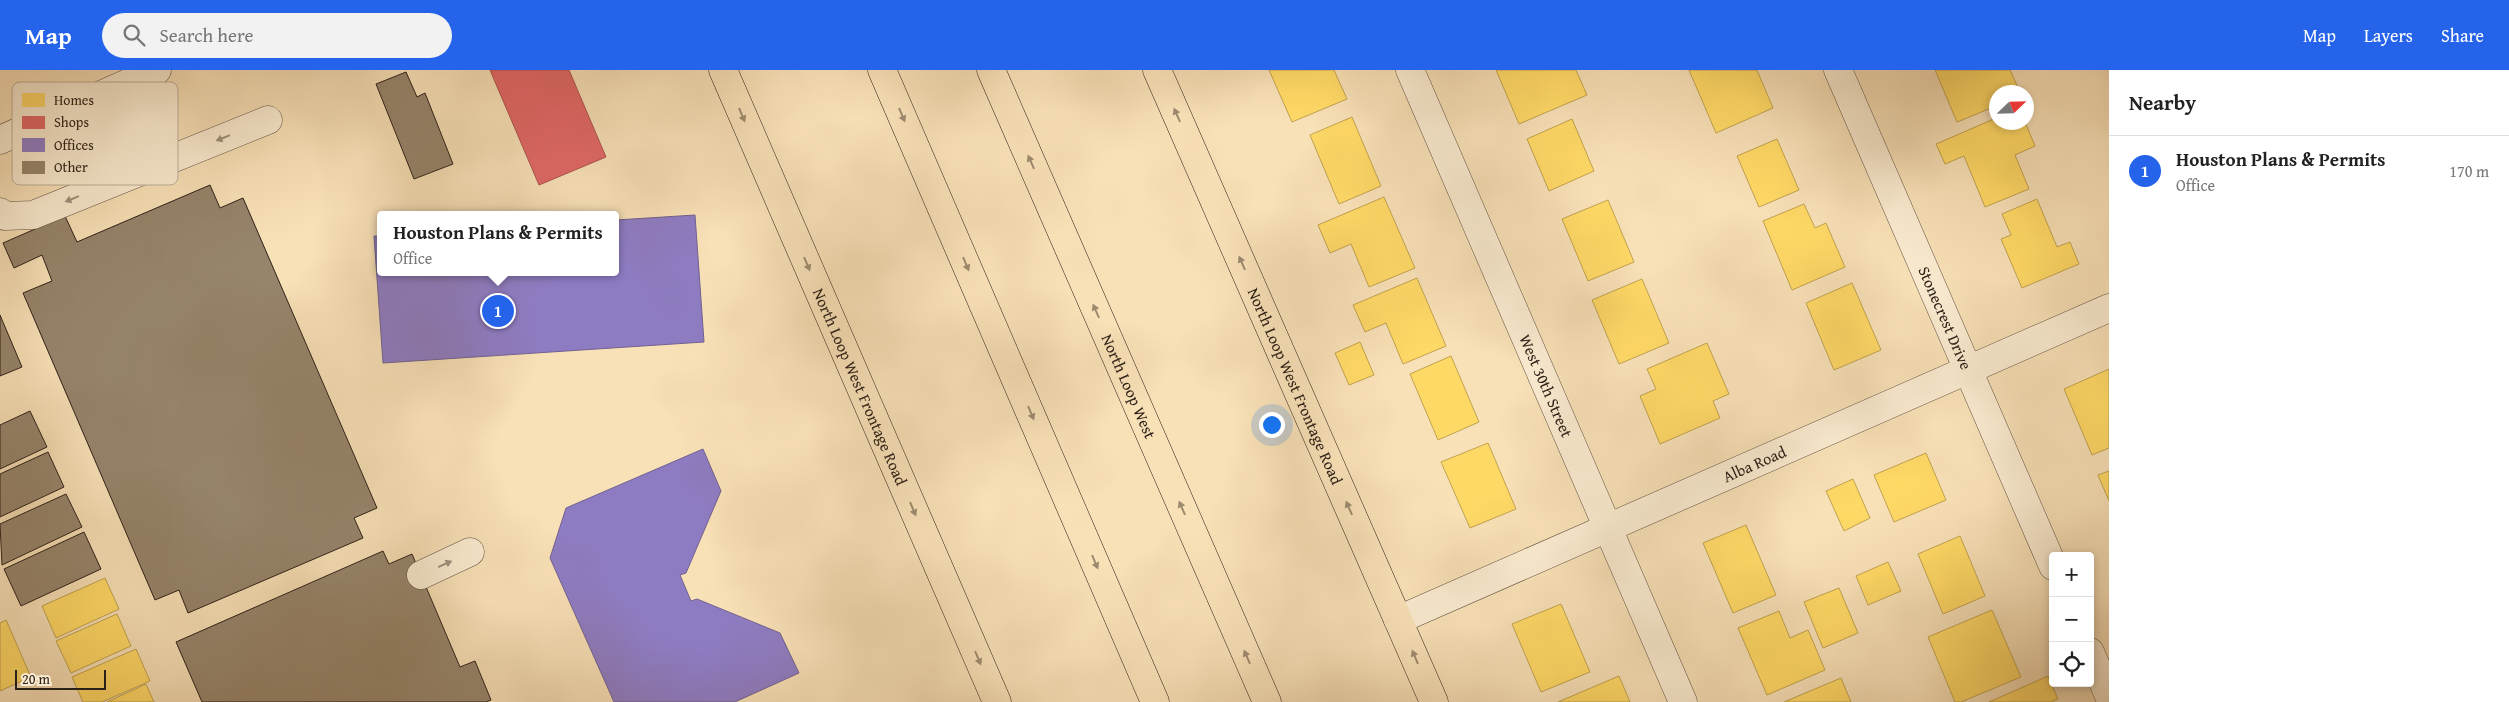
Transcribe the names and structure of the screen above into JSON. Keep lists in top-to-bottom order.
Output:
{
  "streets": {
    "main road": ["North Loop West Frontage Road", "North Loop West"],
    "street": ["Stonecrest Drive", "West 30th Street", "Alba Road"]
  },
  "crossings": [
    ["Stonecrest Drive", "Alba Road"],
    ["North Loop West Frontage Road", "Alba Road"],
    ["West 30th Street", "Alba Road"]
  ],
  "legend": [
    "Homes",
    "Shops",
    "Offices",
    "Other"
  ],
  "scale_bar": "20 m",
  "north": "top right",
  "page": {
    "header": "Map",
    "search": "Search here",
    "nav": ["Map", "Layers", "Share"],
    "heading": "Nearby",
    "list": [
      {
        "mark": "1",
        "name": "Houston Plans & Permits",
        "note": "Office",
        "value": "170 m"
      }
    ],
    "popup": ["Houston Plans & Permits", "Office"],
    "pins": "1",
    "map_buttons": ["+", "−"],
    "scale": "20 m"
  }
}
